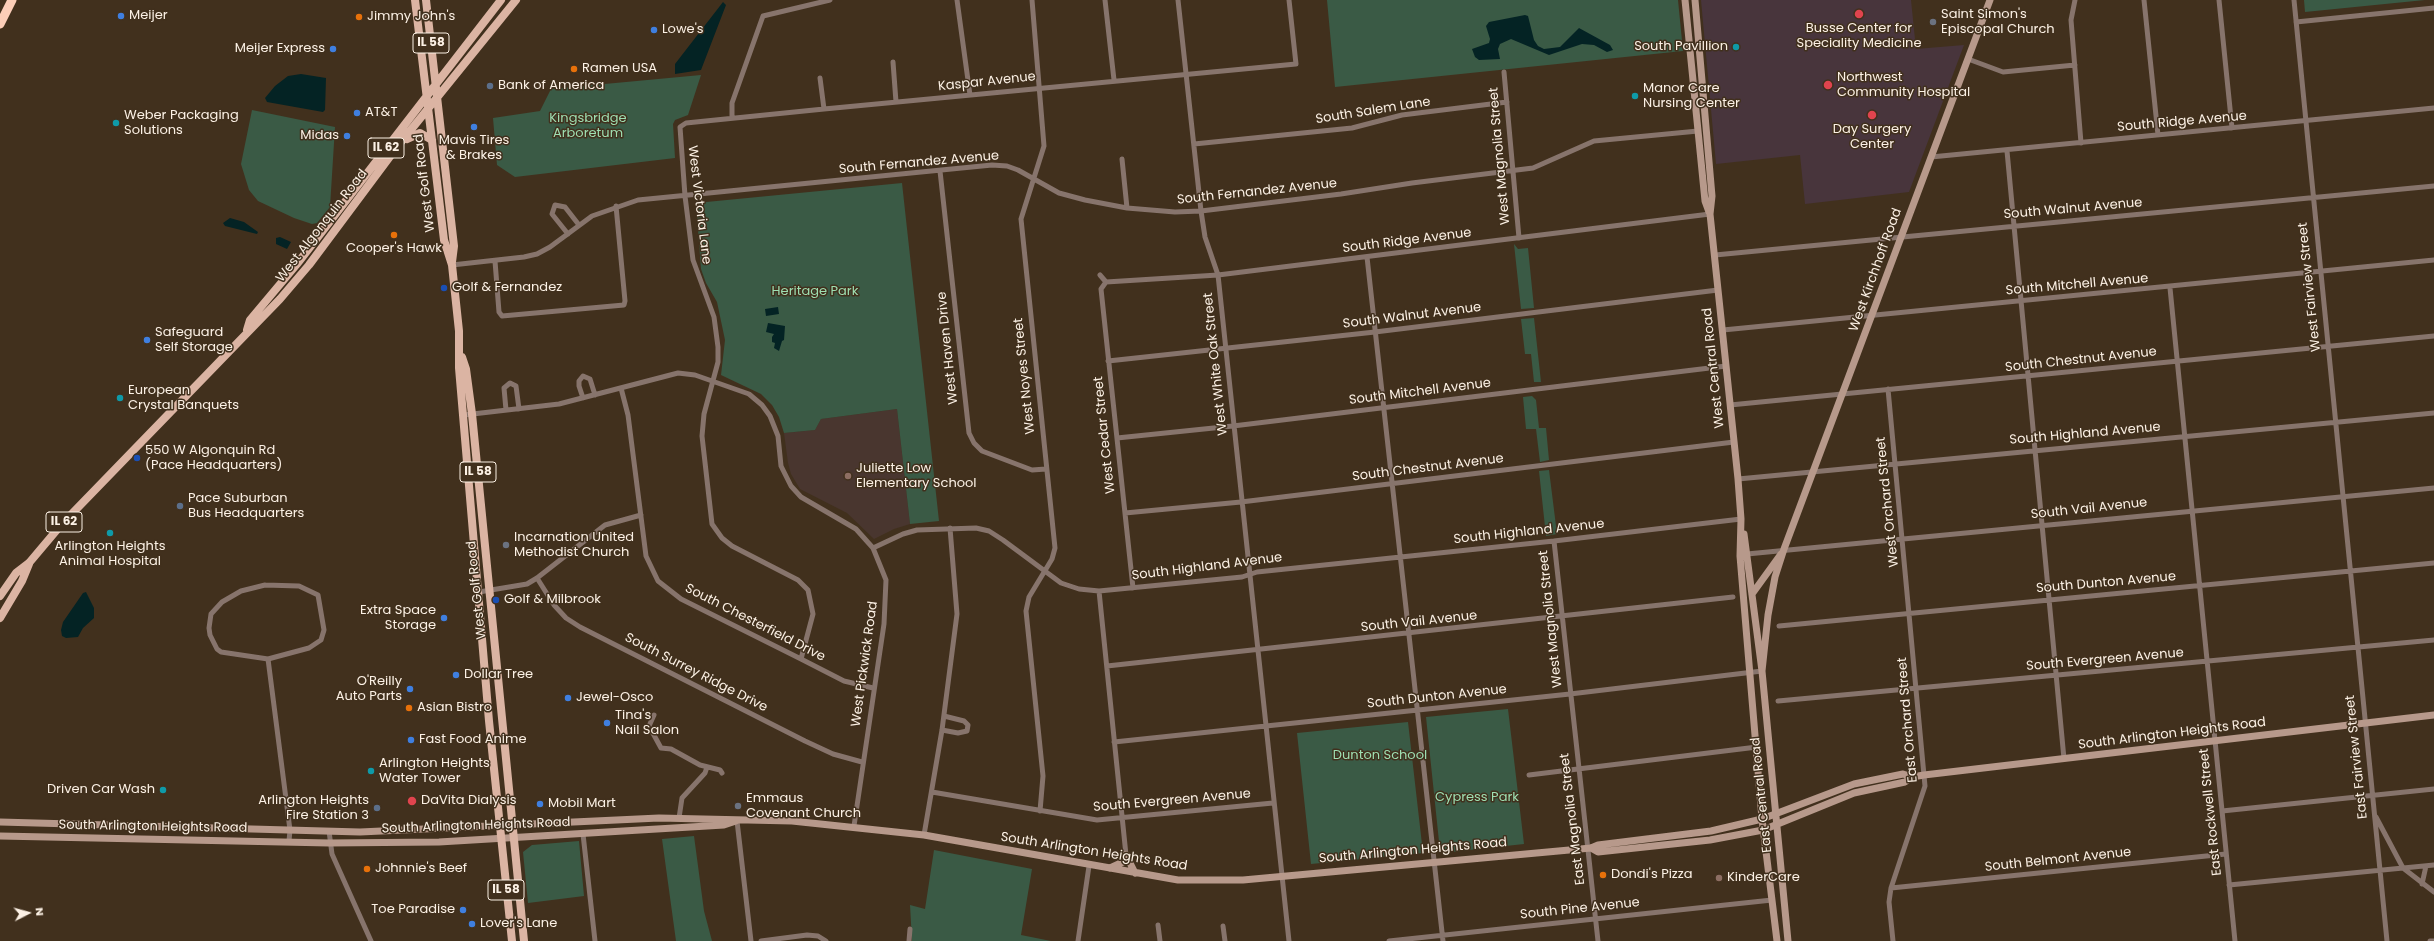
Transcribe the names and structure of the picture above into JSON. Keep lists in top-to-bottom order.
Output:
{
  "streets": {
    "main road": [
      "IL 58",
      "IL 62",
      "West Golf Road",
      "West Algonquin Road",
      "West Kirchhoff Road",
      "West Central Road",
      "South Arlington Heights Road",
      "East Central Road"
    ],
    "street": [
      "Kaspar Avenue",
      "South Salem Lane",
      "South Ridge Avenue",
      "West Magnolia Street",
      "South Fernandez Avenue",
      "West Victoria Lane",
      "South Walnut Avenue",
      "South Mitchell Avenue",
      "West Fairview Street",
      "West Haven Drive",
      "South Chestnut Avenue",
      "West White Oak Street",
      "West Noyes Street",
      "South Highland Avenue",
      "West Cedar Street",
      "West Orchard Street",
      "South Vail Avenue",
      "South Dunton Avenue",
      "South Chesterfield Drive",
      "South Evergreen Avenue",
      "West Pickwick Road",
      "South Surrey Ridge Drive",
      "East Orchard Street",
      "East Fairview Street",
      "East Rockwell Street",
      "East Magnolia Street",
      "South Belmont Avenue",
      "South Pine Avenue"
    ]
  },
  "crossings": [
    ["IL 58", "West Golf Road"],
    ["IL 58", "West Algonquin Road"],
    ["IL 58", "South Arlington Heights Road"],
    ["Kaspar Avenue", "West Victoria Lane"],
    ["Kaspar Avenue", "West White Oak Street"],
    ["Kaspar Avenue", "West Noyes Street"],
    ["South Salem Lane", "West Magnolia Street"],
    ["South Salem Lane", "West White Oak Street"],
    ["South Ridge Avenue", "West Magnolia Street"],
    ["South Ridge Avenue", "West Kirchhoff Road"],
    ["South Ridge Avenue", "West Fairview Street"],
    ["South Ridge Avenue", "West White Oak Street"],
    ["South Ridge Avenue", "West Central Road"],
    ["South Ridge Avenue", "West Cedar Street"],
    ["West Magnolia Street", "South Fernandez Avenue"],
    ["West Magnolia Street", "South Highland Avenue"],
    ["West Magnolia Street", "South Vail Avenue"],
    ["West Magnolia Street", "South Dunton Avenue"],
    ["West Magnolia Street", "East Magnolia Street"],
    ["South Fernandez Avenue", "West Golf Road"],
    ["South Fernandez Avenue", "West Victoria Lane"],
    ["South Fernandez Avenue", "West Haven Drive"],
    ["South Fernandez Avenue", "West White Oak Street"],
    ["South Fernandez Avenue", "West Central Road"],
    ["South Fernandez Avenue", "West Noyes Street"],
    ["West Golf Road", "West Algonquin Road"],
    ["West Golf Road", "South Arlington Heights Road"],
    ["West Victoria Lane", "South Chesterfield Drive"],
    ["South Walnut Avenue", "West Kirchhoff Road"],
    ["South Walnut Avenue", "West Fairview Street"],
    ["South Walnut Avenue", "West White Oak Street"],
    ["South Walnut Avenue", "West Central Road"],
    ["South Walnut Avenue", "West Cedar Street"],
    ["West Kirchhoff Road", "South Mitchell Avenue"],
    ["West Kirchhoff Road", "South Chestnut Avenue"],
    ["West Kirchhoff Road", "West Central Road"],
    ["West Kirchhoff Road", "South Highland Avenue"],
    ["West Kirchhoff Road", "South Vail Avenue"],
    ["West Kirchhoff Road", "South Dunton Avenue"],
    ["West Kirchhoff Road", "East Central Road"],
    ["South Mitchell Avenue", "West Fairview Street"],
    ["South Mitchell Avenue", "West White Oak Street"],
    ["South Mitchell Avenue", "West Central Road"],
    ["South Mitchell Avenue", "West Cedar Street"],
    ["South Mitchell Avenue", "East Rockwell Street"],
    ["West Fairview Street", "South Chestnut Avenue"],
    ["West Fairview Street", "South Highland Avenue"],
    ["West Fairview Street", "South Vail Avenue"],
    ["West Fairview Street", "South Dunton Avenue"],
    ["West Fairview Street", "East Fairview Street"],
    ["West Haven Drive", "West Noyes Street"],
    ["South Chestnut Avenue", "West White Oak Street"],
    ["South Chestnut Avenue", "West Central Road"],
    ["South Chestnut Avenue", "West Cedar Street"],
    ["South Chestnut Avenue", "West Orchard Street"],
    ["South Chestnut Avenue", "East Rockwell Street"],
    ["West White Oak Street", "South Highland Avenue"],
    ["West White Oak Street", "South Vail Avenue"],
    ["West White Oak Street", "South Dunton Avenue"],
    ["West White Oak Street", "South Evergreen Avenue"],
    ["West White Oak Street", "South Arlington Heights Road"],
    ["West Central Road", "South Highland Avenue"],
    ["West Central Road", "South Vail Avenue"],
    ["West Central Road", "South Dunton Avenue"],
    ["West Central Road", "East Central Road"],
    ["West Noyes Street", "South Highland Avenue"],
    ["West Noyes Street", "South Evergreen Avenue"],
    ["South Highland Avenue", "West Cedar Street"],
    ["South Highland Avenue", "West Orchard Street"],
    ["South Highland Avenue", "West Pickwick Road"],
    ["South Highland Avenue", "East Rockwell Street"],
    ["West Orchard Street", "South Vail Avenue"],
    ["West Orchard Street", "South Dunton Avenue"],
    ["West Orchard Street", "East Orchard Street"],
    ["South Vail Avenue", "East Rockwell Street"],
    ["South Dunton Avenue", "East Orchard Street"],
    ["South Dunton Avenue", "East Fairview Street"],
    ["South Dunton Avenue", "East Central Road"],
    ["South Dunton Avenue", "East Rockwell Street"],
    ["South Dunton Avenue", "East Magnolia Street"],
    ["South Chesterfield Drive", "West Pickwick Road"],
    ["South Evergreen Avenue", "East Orchard Street"],
    ["South Evergreen Avenue", "East Fairview Street"],
    ["South Evergreen Avenue", "East Rockwell Street"],
    ["West Pickwick Road", "South Surrey Ridge Drive"],
    ["West Pickwick Road", "South Arlington Heights Road"],
    ["East Orchard Street", "South Arlington Heights Road"],
    ["East Orchard Street", "South Belmont Avenue"],
    ["South Arlington Heights Road", "East Fairview Street"],
    ["South Arlington Heights Road", "East Central Road"],
    ["South Arlington Heights Road", "East Rockwell Street"],
    ["South Arlington Heights Road", "East Magnolia Street"],
    ["East Central Road", "South Pine Avenue"],
    ["East Rockwell Street", "South Belmont Avenue"],
    ["East Magnolia Street", "South Pine Avenue"]
  ],
  "parks": [
    "Kingsbridge Arboretum",
    "Heritage Park",
    "Dunton School",
    "Cypress Park"
  ],
  "places": [
    "Busse Center for Speciality Medicine",
    "Meijer",
    "Jimmy John's",
    "Saint Simon's Episcopal Church",
    "Lowe's",
    "South Pavillion",
    "Meijer Express",
    "Ramen USA",
    "Northwest Community Hospital",
    "Bank of America",
    "Manor Care Nursing Center",
    "AT&T",
    "Day Surgery Center",
    "Weber Packaging Solutions",
    "Mavis Tires & Brakes",
    "Midas",
    "Cooper's Hawk",
    "Golf & Fernandez",
    "Safeguard Self Storage",
    "European Crystal Banquets",
    "550 W Algonquin Rd (Pace Headquarters)",
    "Juliette Low Elementary School",
    "Pace Suburban Bus Headquarters",
    "Arlington Heights Animal Hospital",
    "Incarnation United Methodist Church",
    "Golf & Milbrook",
    "Extra Space Storage",
    "Dollar Tree",
    "O'Reilly Auto Parts",
    "Jewel-Osco",
    "Asian Bistro",
    "Tina's Nail Salon",
    "Fast Food Anime",
    "Arlington Heights Water Tower",
    "Driven Car Wash",
    "DaVita Dialysis",
    "Mobil Mart",
    "Emmaus Covenant Church",
    "Arlington Heights Fire Station 3",
    "Johnnie's Beef",
    "Dondi's Pizza",
    "KinderCare",
    "Toe Paradise",
    "Lover's Lane"
  ],
  "north": "right"
}
